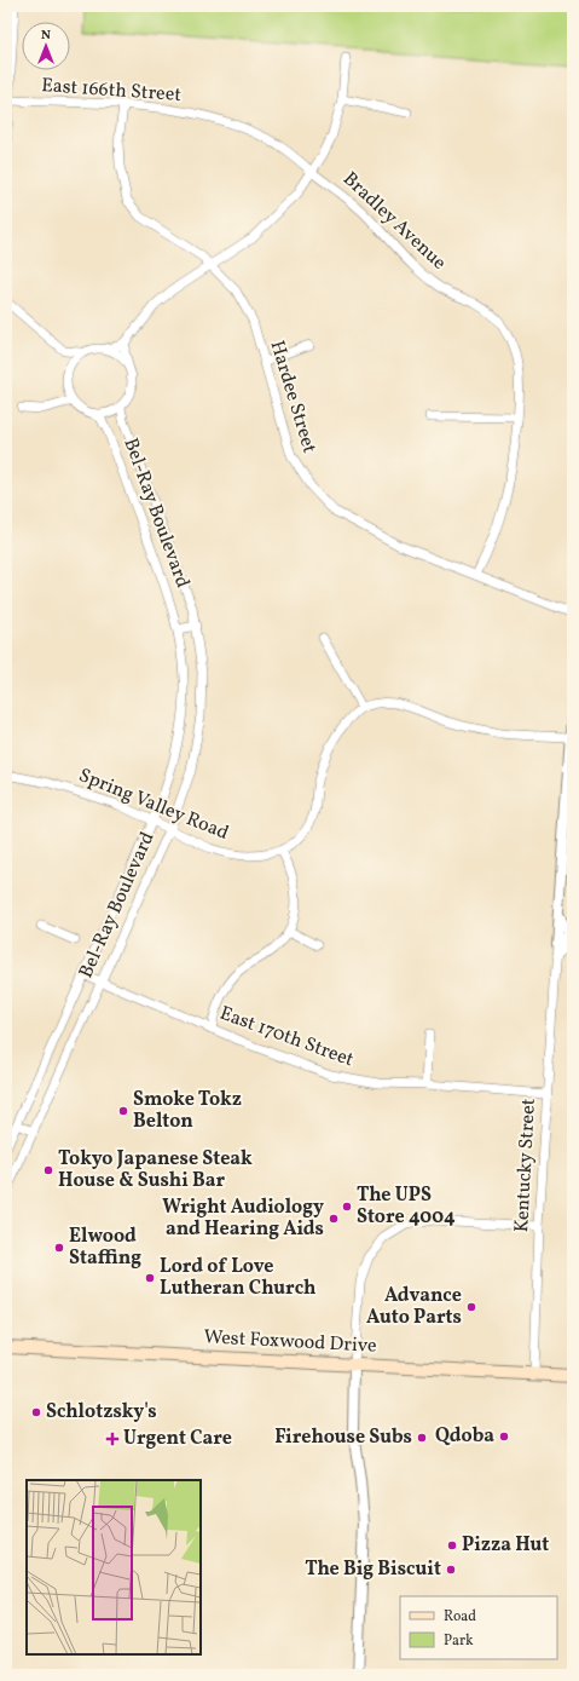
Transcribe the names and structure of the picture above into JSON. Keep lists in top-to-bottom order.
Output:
{
  "streets": {
    "main road": ["West Foxwood Drive"],
    "street": [
      "East 166th Street",
      "Bradley Avenue",
      "Hardee Street",
      "Bel-Ray Boulevard",
      "Spring Valley Road",
      "East 170th Street",
      "Kentucky Street"
    ]
  },
  "crossings": [
    ["East 166th Street", "Bradley Avenue"],
    ["East 166th Street", "Hardee Street"],
    ["Bradley Avenue", "Hardee Street"],
    ["Bel-Ray Boulevard", "Spring Valley Road"],
    ["Bel-Ray Boulevard", "East 170th Street"],
    ["East 170th Street", "Kentucky Street"],
    ["Kentucky Street", "West Foxwood Drive"]
  ],
  "places": {
    "other": [
      "Smoke Tokz Belton",
      "Tokyo Japanese Steak House & Sushi Bar",
      "The UPS Store 4004",
      "Wright Audiology and Hearing Aids",
      "Elwood Staffing",
      "Lord of Love Lutheran Church",
      "Advance Auto Parts",
      "Schlotzsky's",
      "Qdoba",
      "Firehouse Subs",
      "Pizza Hut",
      "The Big Biscuit"
    ],
    "health": ["Urgent Care"]
  },
  "legend": ["Road", "Park"],
  "north": "top"
}
